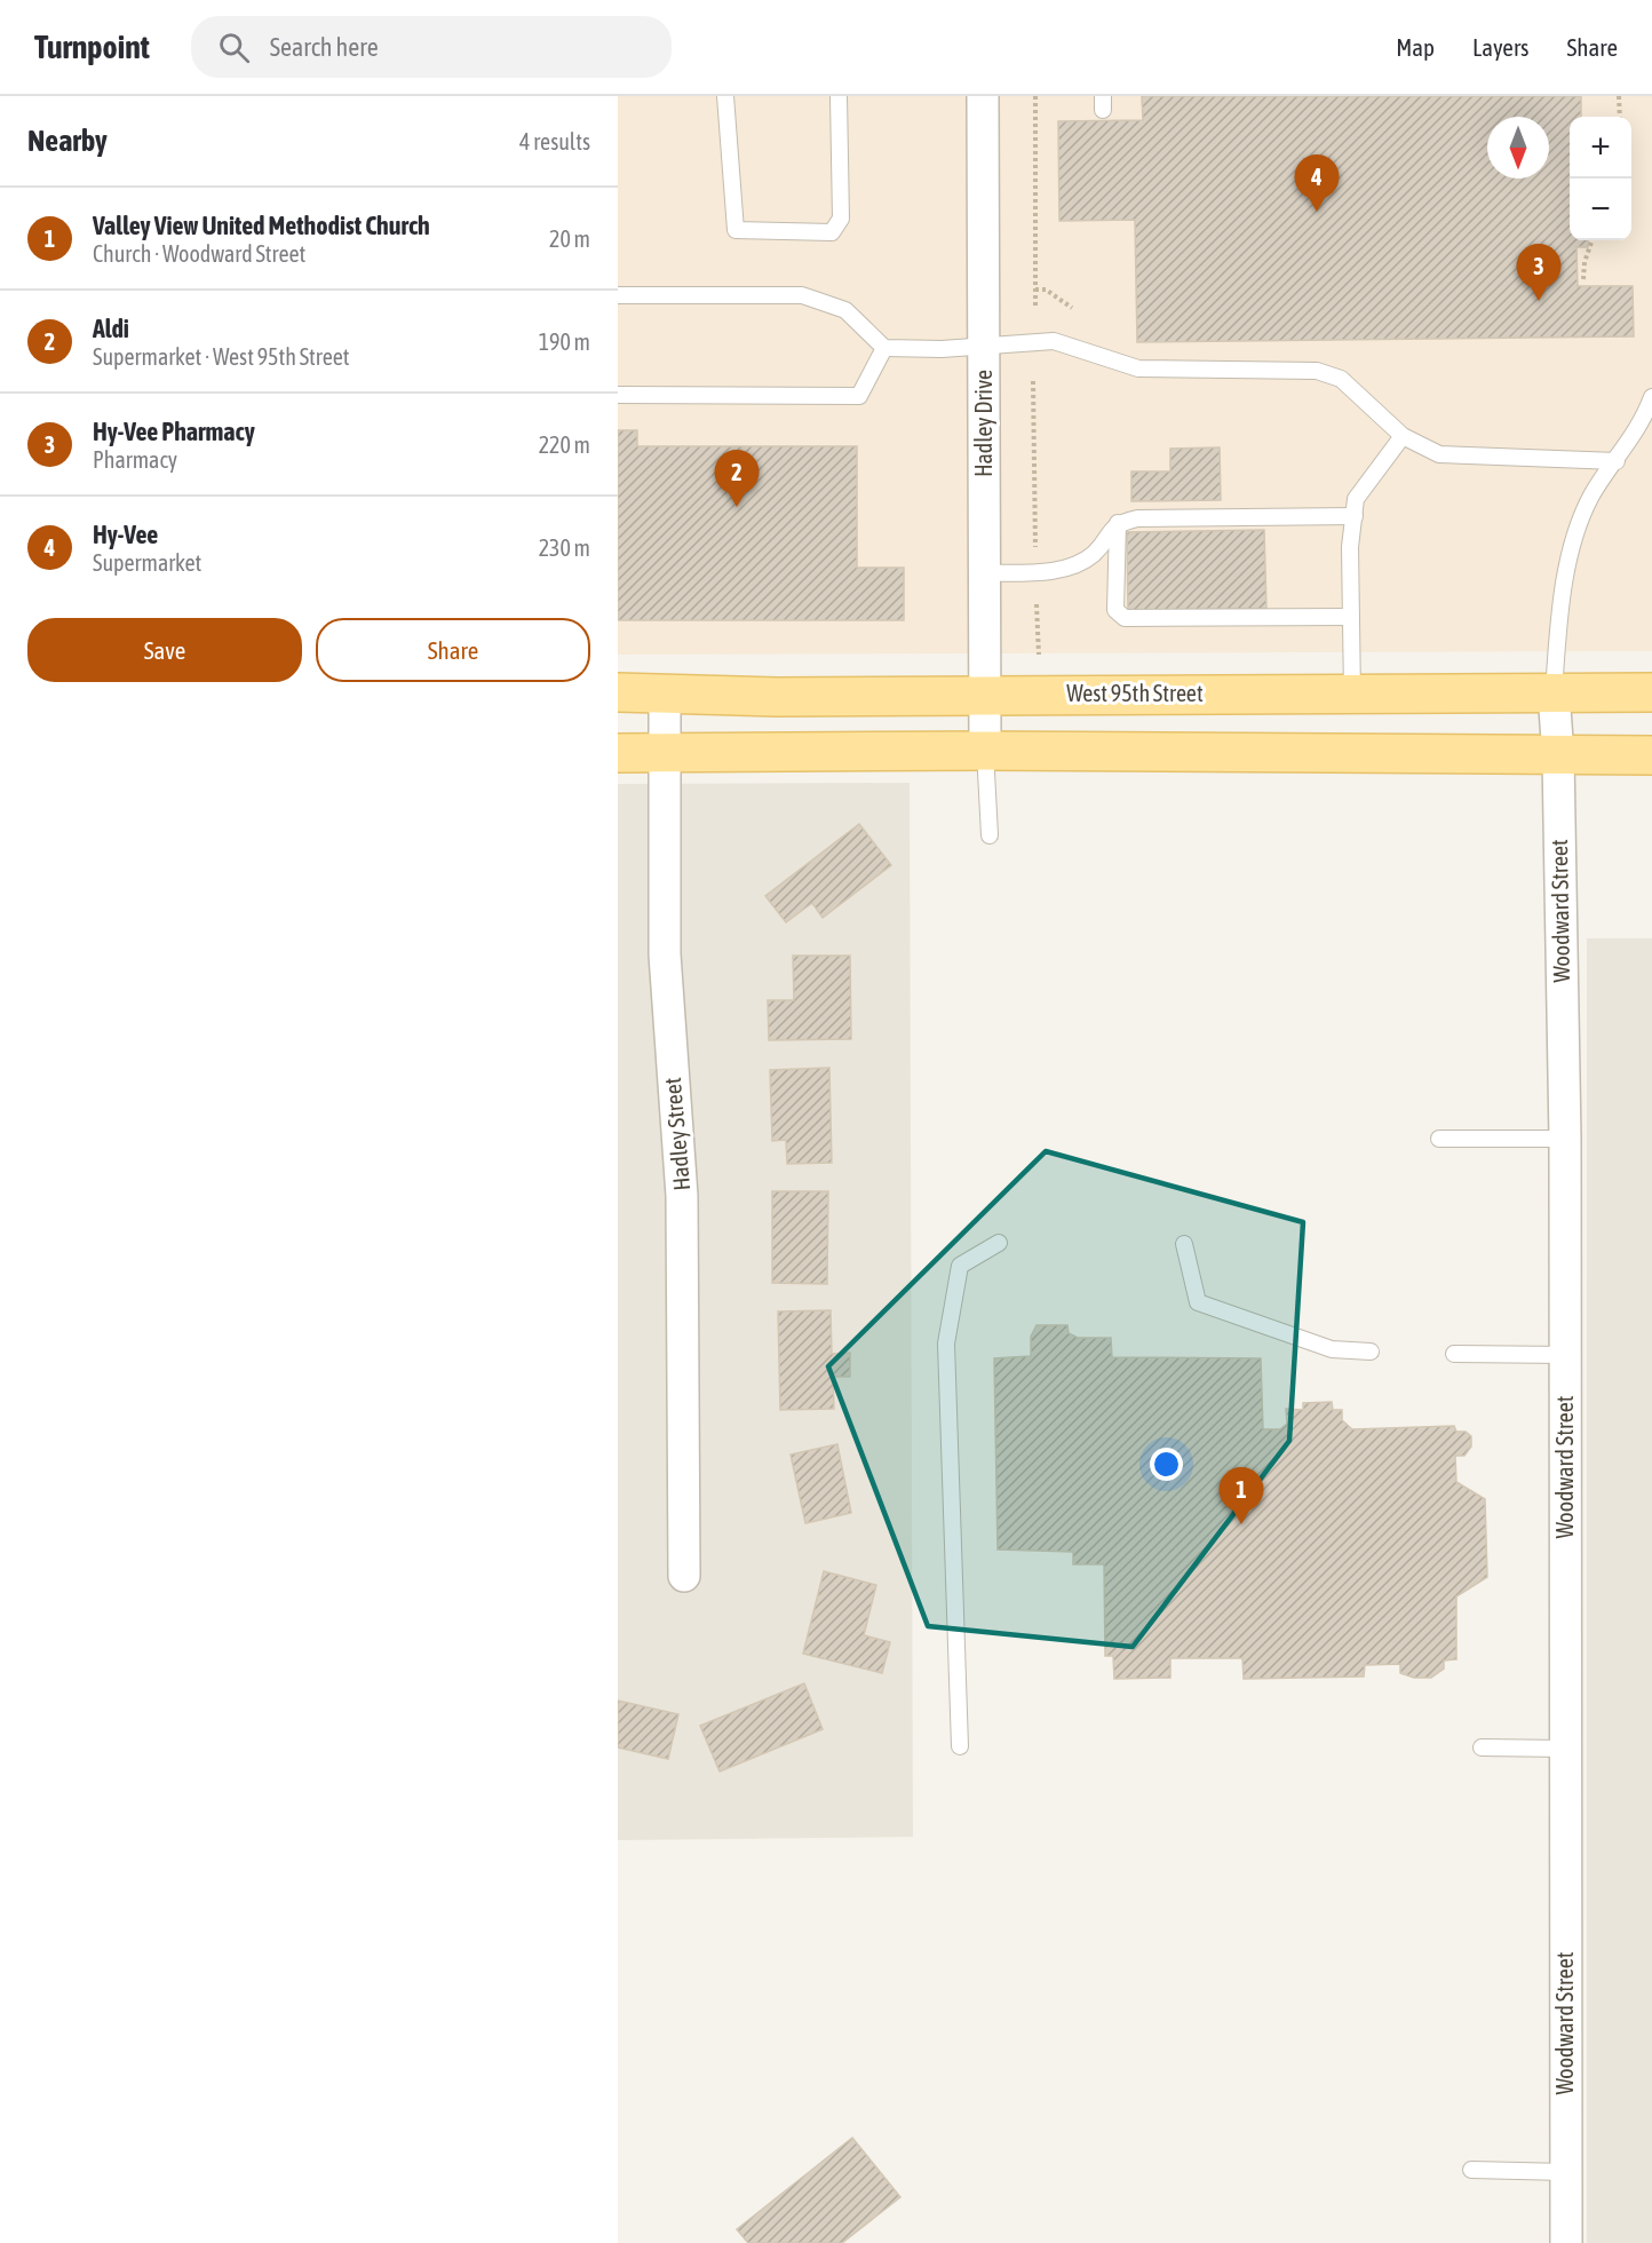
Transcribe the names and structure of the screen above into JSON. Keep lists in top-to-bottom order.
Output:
{
  "streets": {
    "main road": ["West 95th Street"],
    "street": ["Hadley Drive", "Woodward Street", "Hadley Street"]
  },
  "crossings": [
    ["Hadley Drive", "West 95th Street"],
    ["West 95th Street", "Woodward Street"],
    ["West 95th Street", "Hadley Street"]
  ],
  "north": "bottom",
  "page": {
    "header": "Turnpoint",
    "search": "Search here",
    "nav": ["Map", "Layers", "Share"],
    "heading": ["Nearby", "4 results"],
    "map_buttons": ["+", "−"],
    "pins": [
      "4",
      "3",
      "2",
      "1"
    ],
    "list": [
      {
        "mark": "1",
        "name": "Valley View United Methodist Church",
        "note": "Church · Woodward Street",
        "value": "20 m"
      },
      {
        "mark": "2",
        "name": "Aldi",
        "note": "Supermarket · West 95th Street",
        "value": "190 m"
      },
      {
        "mark": "3",
        "name": "Hy-Vee Pharmacy",
        "note": "Pharmacy",
        "value": "220 m"
      },
      {
        "mark": "4",
        "name": "Hy-Vee",
        "note": "Supermarket",
        "value": "230 m"
      }
    ],
    "buttons": ["Save", "Share"]
  }
}
